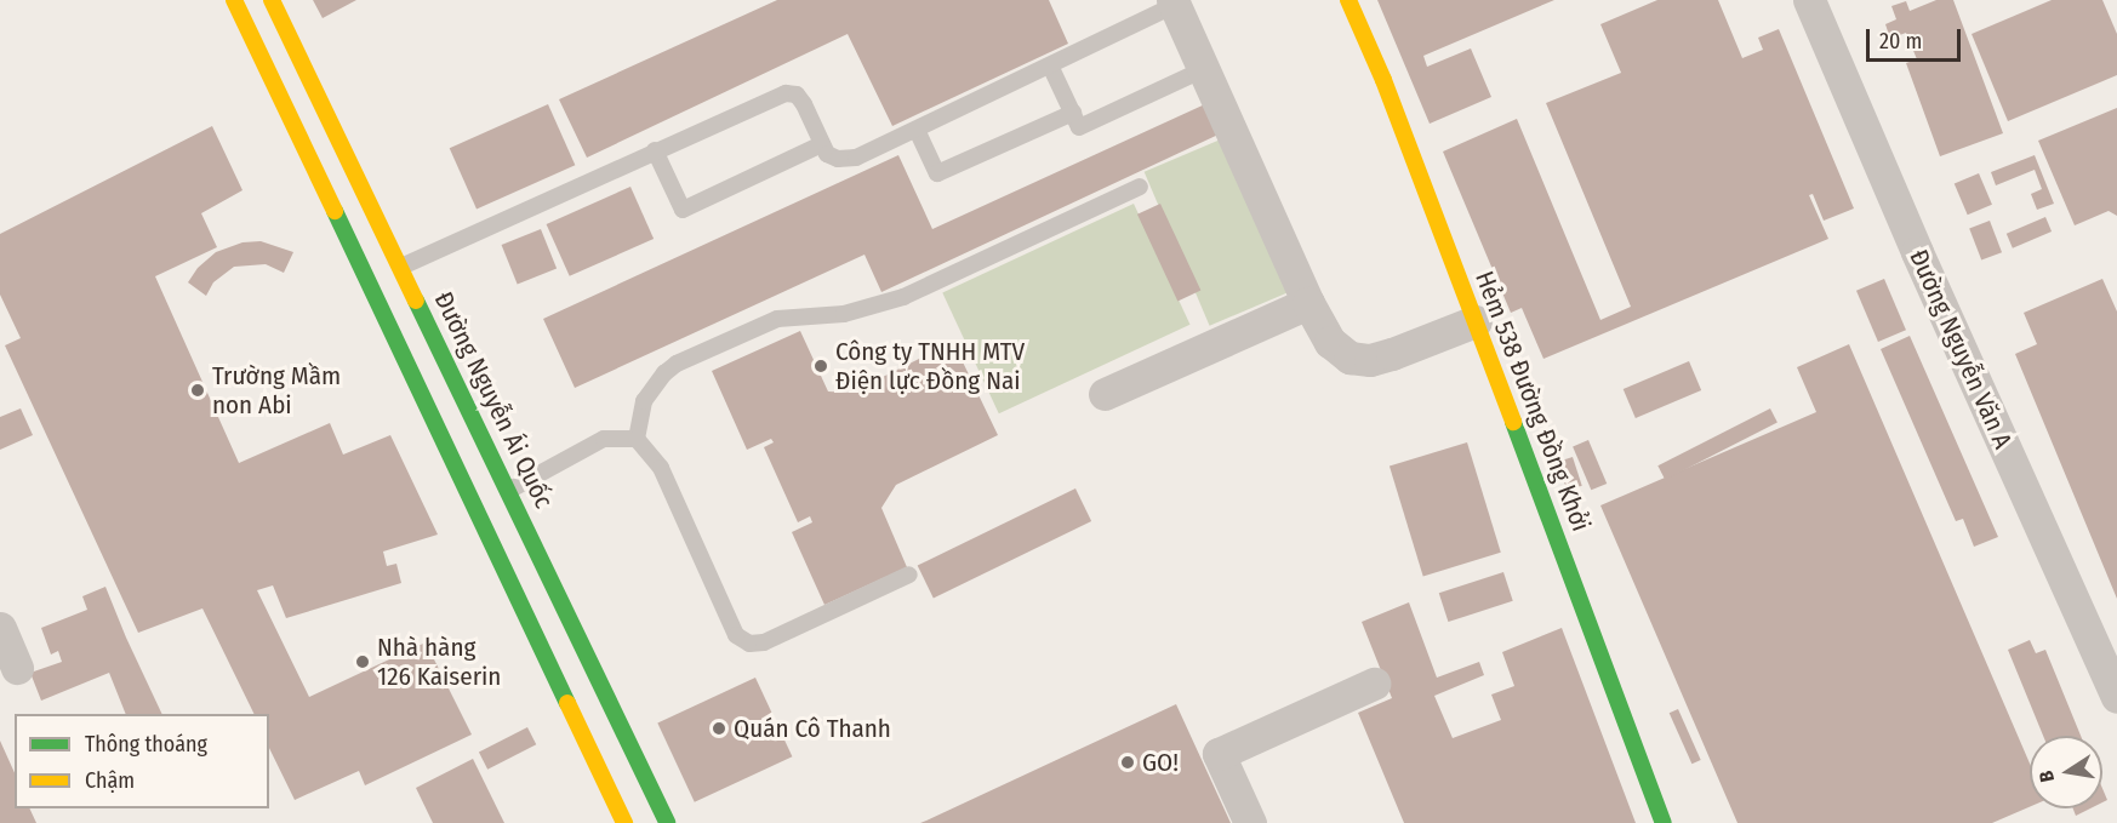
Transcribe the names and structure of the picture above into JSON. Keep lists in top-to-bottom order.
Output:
{
  "streets": {
    "main road": ["Đường Nguyễn Ái Quốc", "Hẻm 538 Đường Đồng Khởi"],
    "street": ["Đường Nguyễn Văn A"]
  },
  "places": [
    "Công ty TNHH MTV Điện lực Đồng Nai",
    "Trường Mầm non Abi",
    "Nhà hàng 126 Kaiserin",
    "Quán Cô Thanh",
    "GO!"
  ],
  "legend": ["Thông thoáng", "Chậm"],
  "scale_bar": "20 m",
  "north": "left"
}
